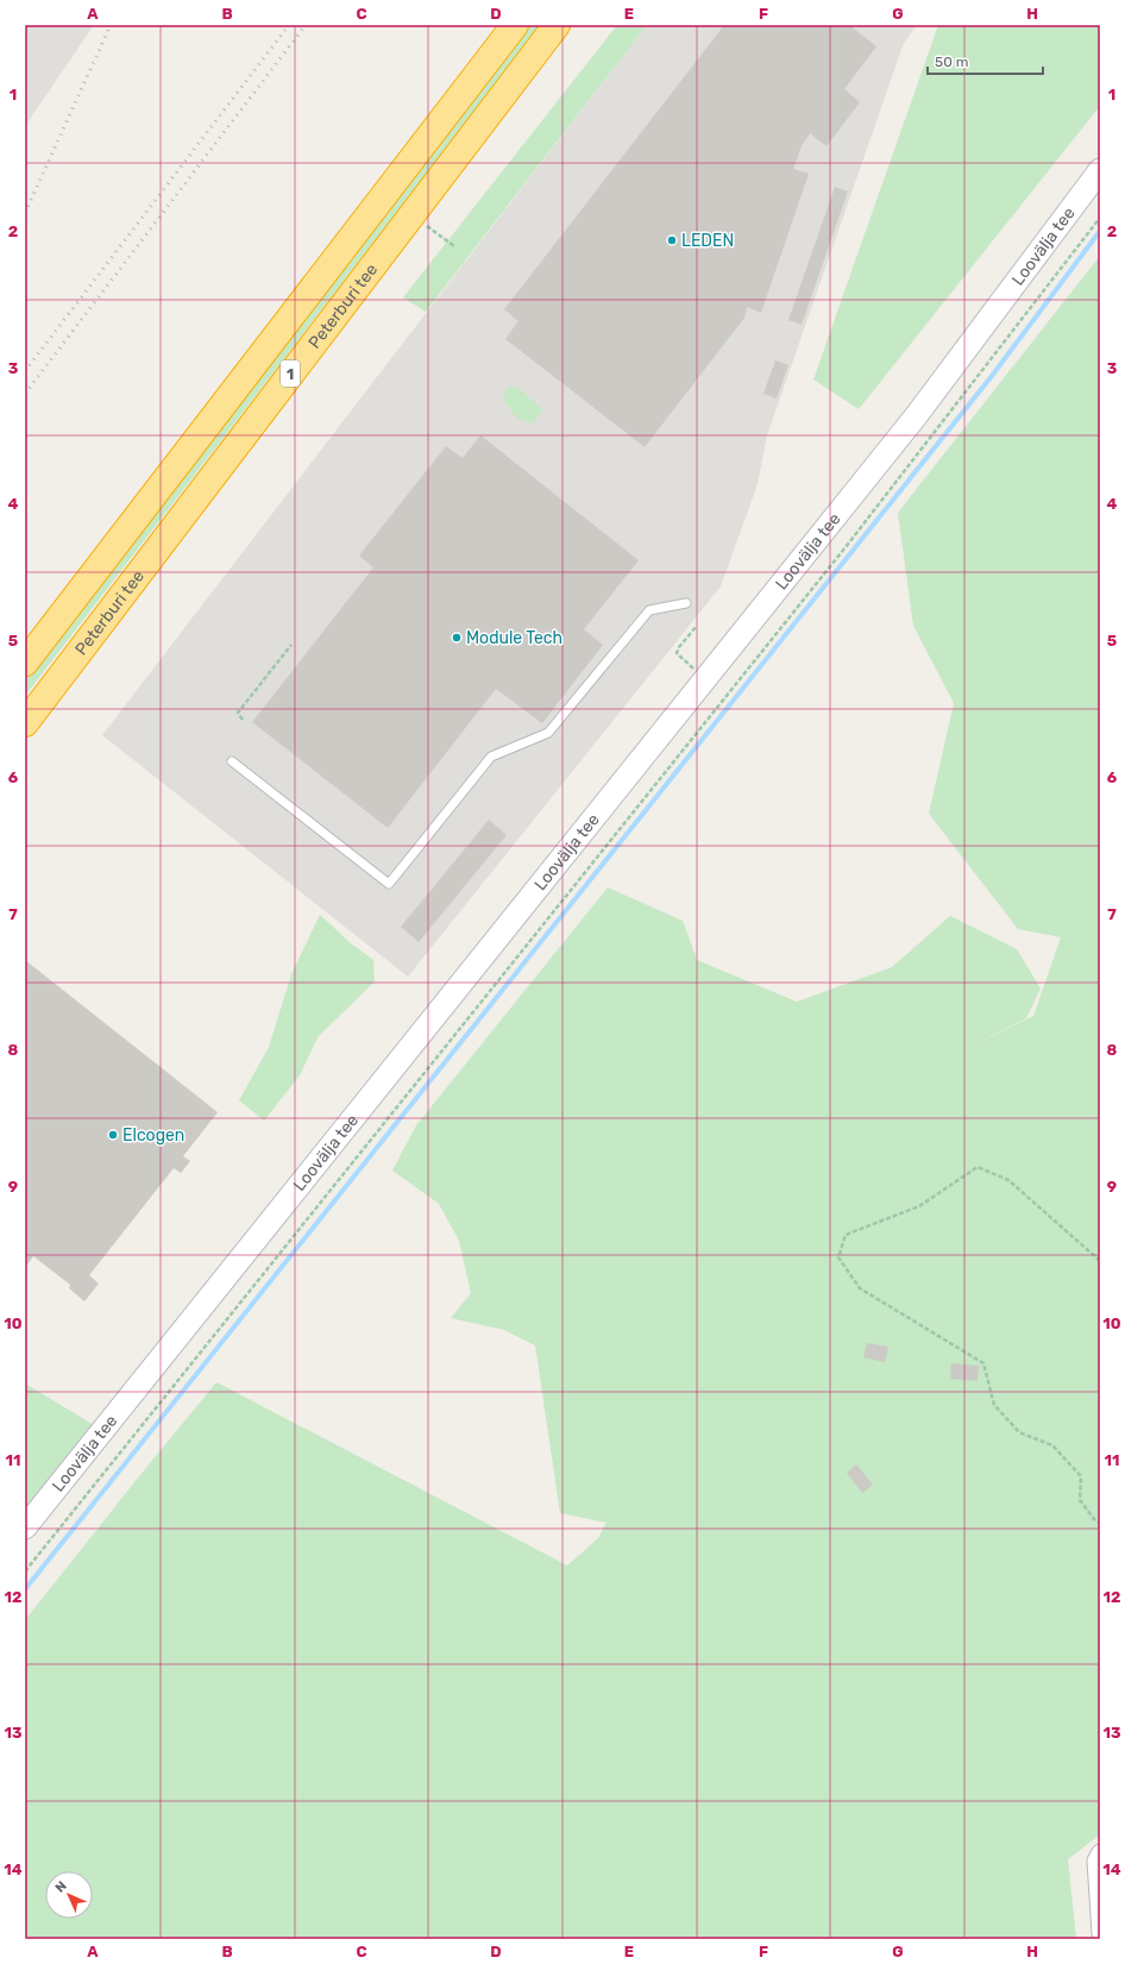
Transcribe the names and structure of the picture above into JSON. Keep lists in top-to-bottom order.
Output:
{
  "streets": {
    "highway": ["Peterburi tee", "1"],
    "street": ["Loovälja tee"]
  },
  "places": ["LEDEN", "Module Tech", "Elcogen"],
  "scale_bar": "50 m",
  "north": "top left",
  "grid": {
    "columns": [
      "A",
      "B",
      "C",
      "D",
      "E",
      "F",
      "G",
      "H"
    ],
    "rows": [
      "1",
      "2",
      "3",
      "4",
      "5",
      "6",
      "7",
      "8",
      "9",
      "10",
      "11",
      "12",
      "13",
      "14"
    ]
  }
}
